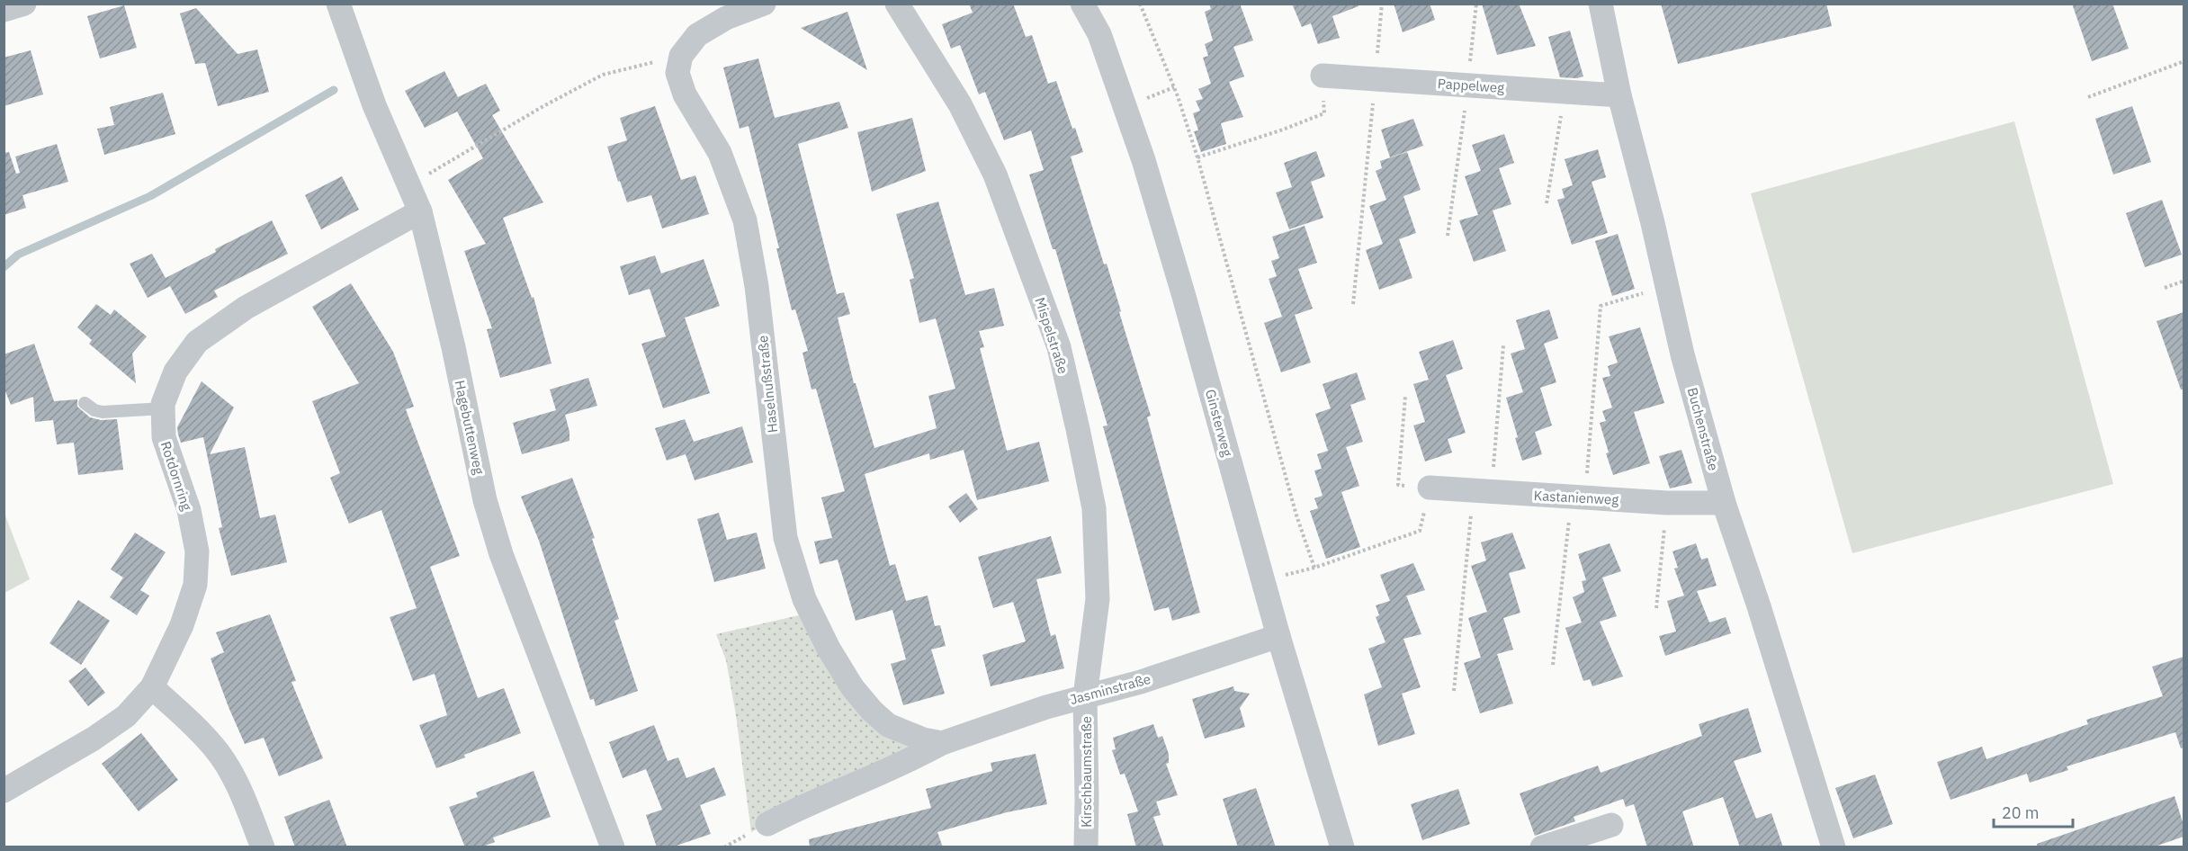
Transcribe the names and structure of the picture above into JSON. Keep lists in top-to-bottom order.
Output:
{
  "streets": {
    "street": [
      "Pappelweg",
      "Mispelstraße",
      "Haselnußstraße",
      "Ginsterweg",
      "Hagebuttenweg",
      "Buchenstraße",
      "Rotdornring",
      "Kastanienweg",
      "Jasminstraße",
      "Kirschbaumstraße"
    ]
  },
  "crossings": [
    ["Pappelweg", "Buchenstraße"],
    ["Mispelstraße", "Jasminstraße"],
    ["Mispelstraße", "Kirschbaumstraße"],
    ["Haselnußstraße", "Jasminstraße"],
    ["Ginsterweg", "Jasminstraße"],
    ["Hagebuttenweg", "Rotdornring"],
    ["Buchenstraße", "Kastanienweg"],
    ["Jasminstraße", "Kirschbaumstraße"]
  ],
  "scale_bar": "20 m"
}
